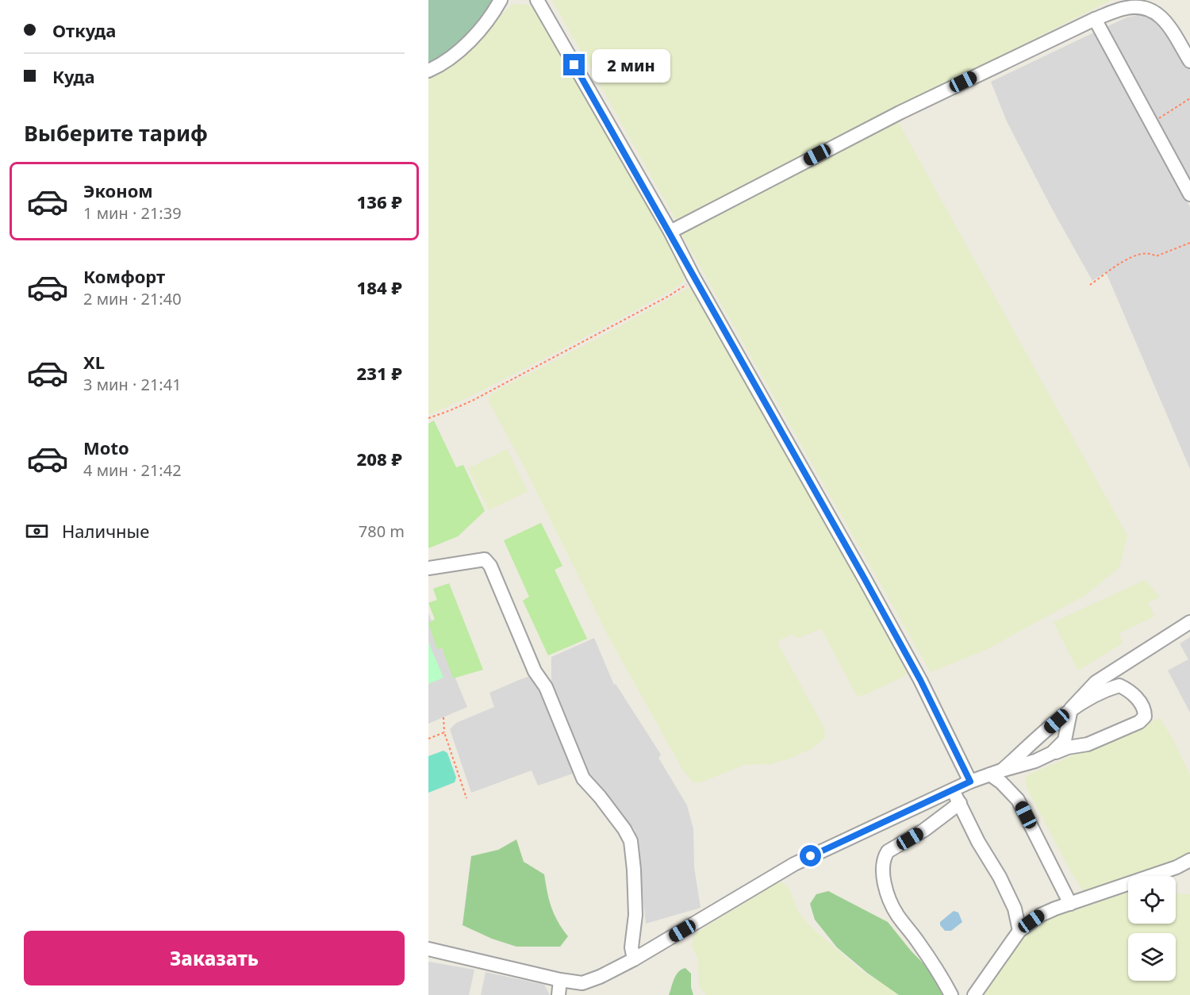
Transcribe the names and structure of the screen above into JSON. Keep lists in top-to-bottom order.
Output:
{
  "page": {
    "banner": ["Откуда", "Куда"],
    "bubble": "2 мин",
    "heading": "Выберите тариф",
    "list": [
      {
        "name": "Эконом",
        "note": "1 мин · 21:39",
        "value": "136 ₽"
      },
      {
        "name": "Комфорт",
        "note": "2 мин · 21:40",
        "value": "184 ₽"
      },
      {
        "name": "XL",
        "note": "3 мин · 21:41",
        "value": "231 ₽"
      },
      {
        "name": "Moto",
        "note": "4 мин · 21:42",
        "value": "208 ₽"
      }
    ],
    "pay": ["Наличные", "780 m"],
    "buttons": "Заказать"
  }
}
